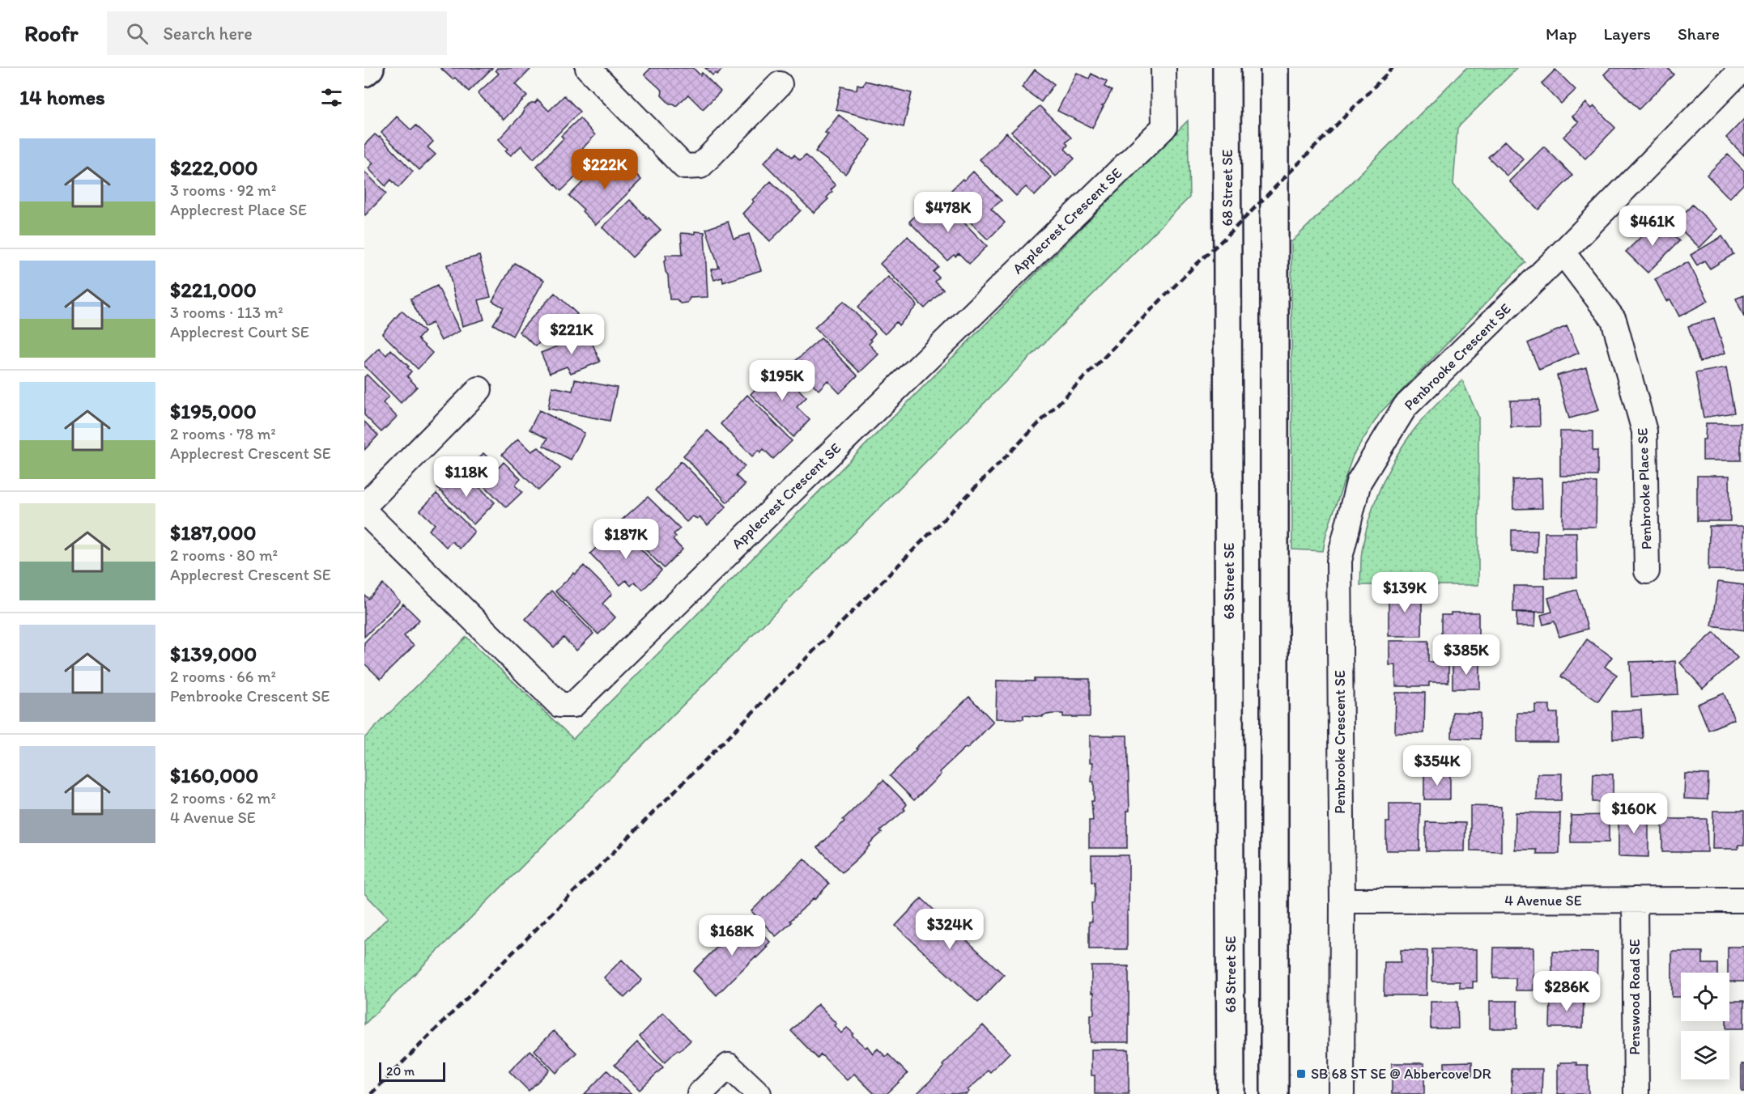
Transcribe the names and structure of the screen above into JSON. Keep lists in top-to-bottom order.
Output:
{
  "streets": {
    "main road": ["68 Street SE"],
    "street": [
      "Applecrest Crescent SE",
      "Penbrooke Crescent SE",
      "Penbrooke Place SE",
      "4 Avenue SE",
      "Penswood Road SE"
    ]
  },
  "crossings": [
    ["Penbrooke Crescent SE", "Penbrooke Place SE"],
    ["Penbrooke Crescent SE", "4 Avenue SE"],
    ["4 Avenue SE", "Penswood Road SE"]
  ],
  "places": {
    "transit": ["SB 68 ST SE @ Abbercove DR"]
  },
  "scale_bar": "20 m",
  "page": {
    "header": "Roofr",
    "search": "Search here",
    "nav": ["Map", "Layers", "Share"],
    "heading": "14 homes",
    "list": [
      {
        "name": "$222,000",
        "note": "3 rooms · 92 m² · Applecrest Place SE"
      },
      {
        "name": "$221,000",
        "note": "3 rooms · 113 m² · Applecrest Court SE"
      },
      {
        "name": "$195,000",
        "note": "2 rooms · 78 m² · Applecrest Crescent SE"
      },
      {
        "name": "$187,000",
        "note": "2 rooms · 80 m² · Applecrest Crescent SE"
      },
      {
        "name": "$139,000",
        "note": "2 rooms · 66 m² · Penbrooke Crescent SE"
      },
      {
        "name": "$160,000",
        "note": "2 rooms · 62 m² · 4 Avenue SE"
      }
    ],
    "price": [
      "$222K",
      "$478K",
      "$461K",
      "$221K",
      "$195K",
      "$118K",
      "$187K",
      "$139K",
      "$385K",
      "$354K",
      "$160K",
      "$324K",
      "$168K",
      "$286K"
    ],
    "scale": "20 m"
  }
}
